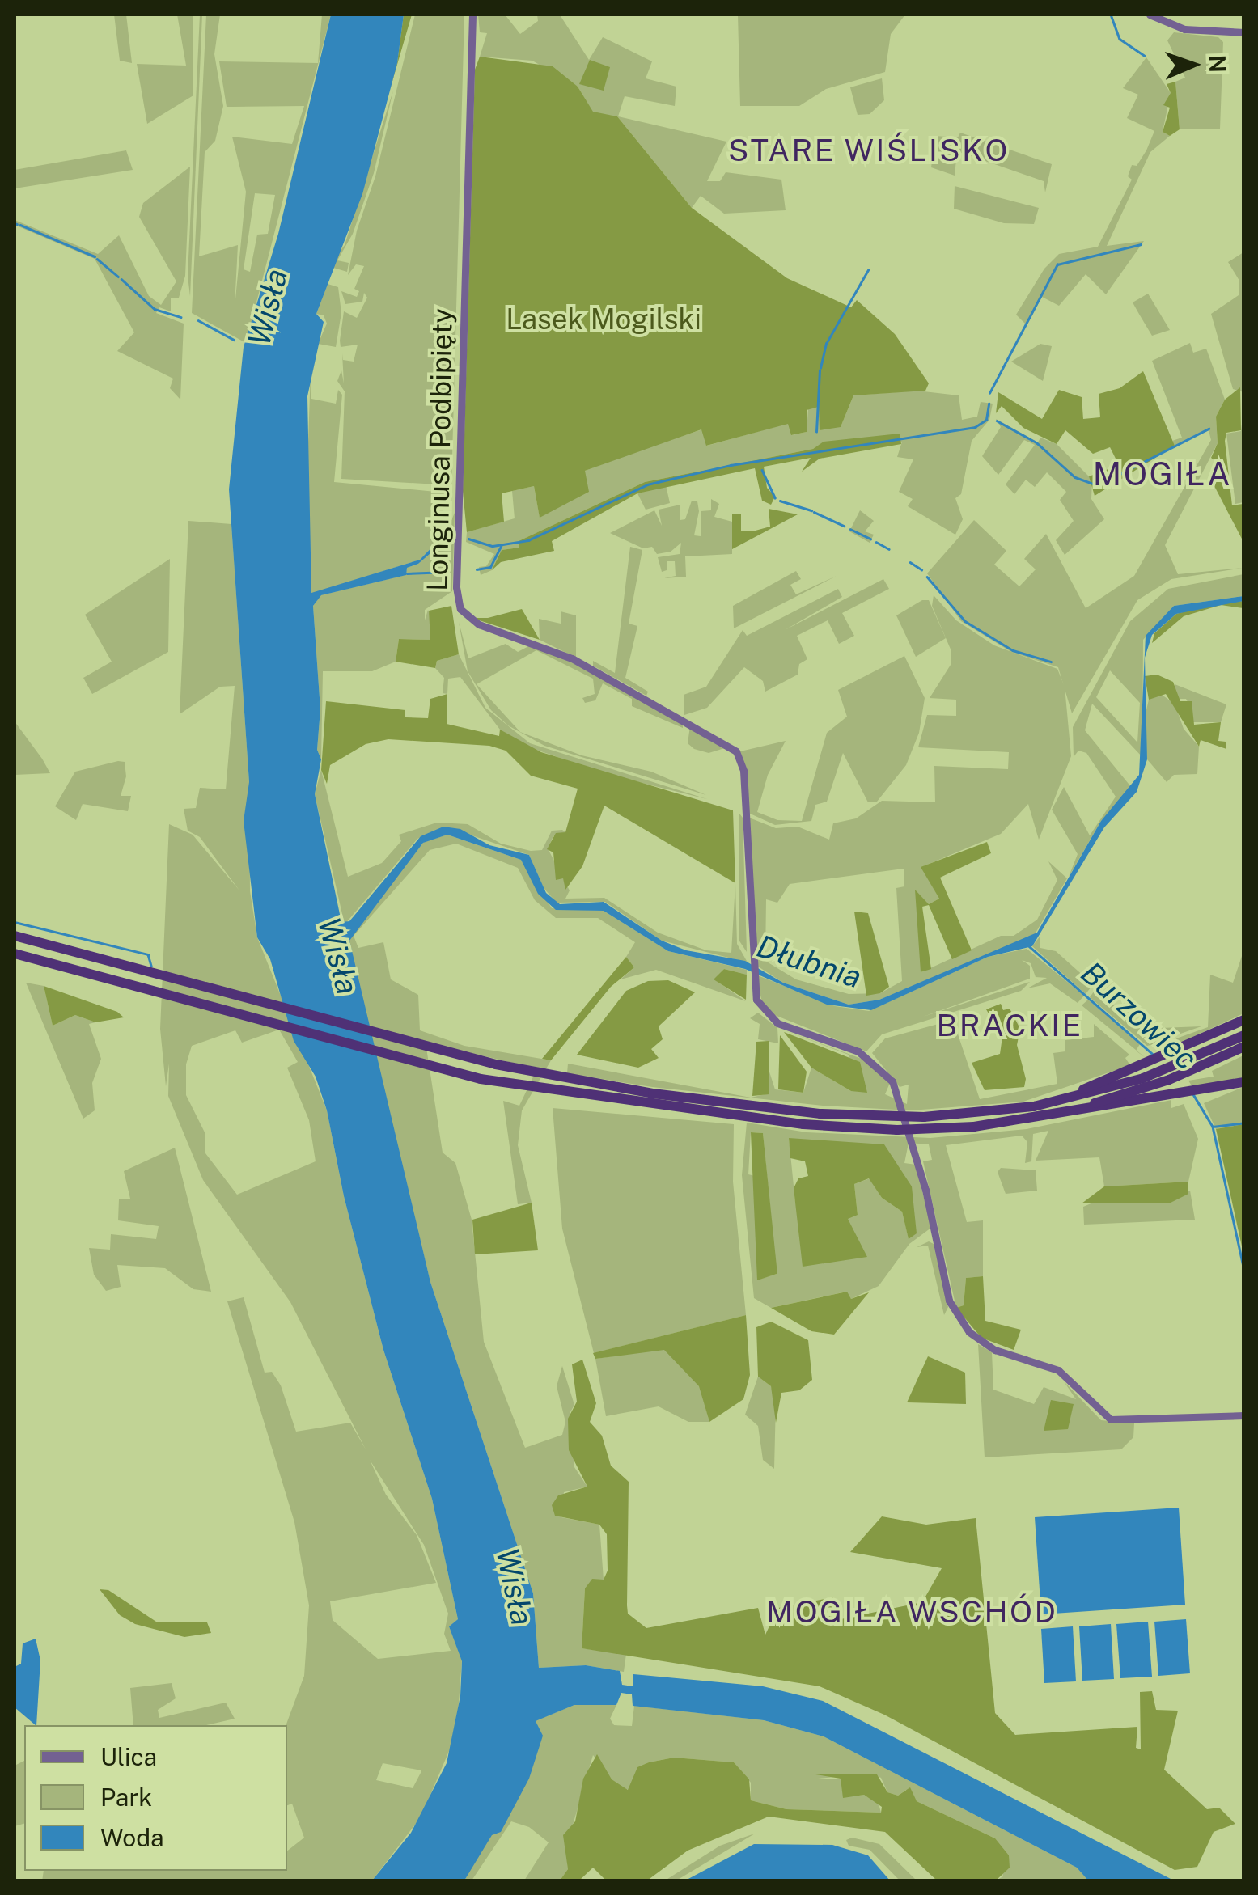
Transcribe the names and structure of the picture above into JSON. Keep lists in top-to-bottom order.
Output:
{
  "streets": {
    "street": ["Longinusa Podbipięty"]
  },
  "districts": [
    "STARE WIŚLISKO",
    "MOGIŁA",
    "BRACKIE",
    "MOGIŁA WSCHÓD"
  ],
  "water": ["Wisła", "Dłubnia", "Burzowiec"],
  "parks": ["Lasek Mogilski"],
  "legend": ["Ulica", "Park", "Woda"],
  "north": "right"
}
